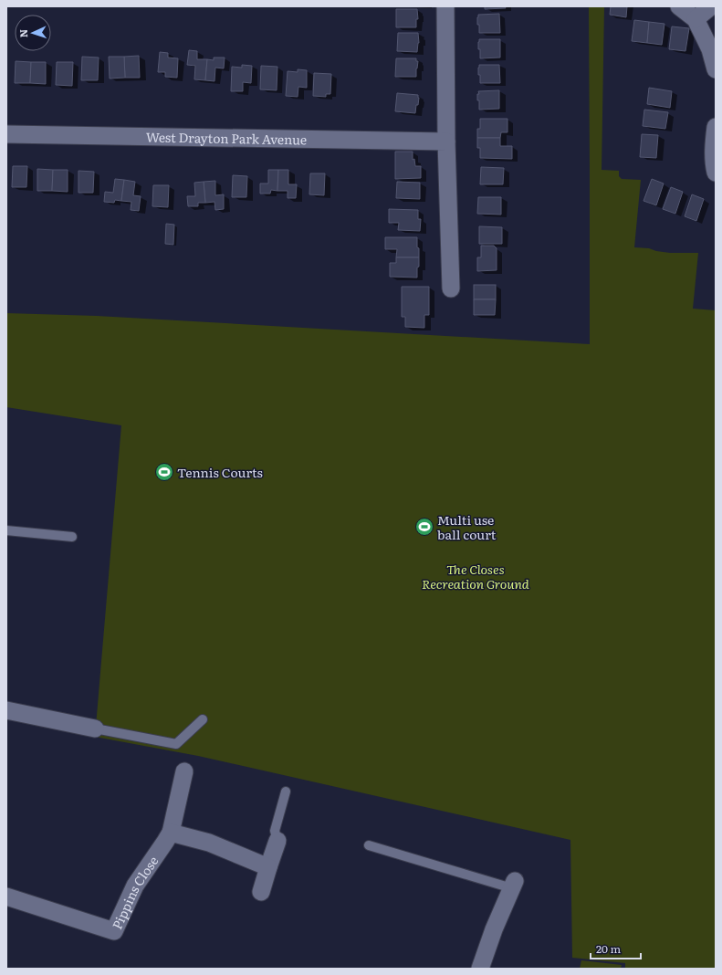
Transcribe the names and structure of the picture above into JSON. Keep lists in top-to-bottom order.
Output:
{
  "streets": {
    "street": ["West Drayton Park Avenue", "Pippins Close"]
  },
  "parks": ["The Closes Recreation Ground"],
  "places": {
    "sports": ["Tennis Courts", "Multi use ball court"]
  },
  "scale_bar": "20 m",
  "north": "left"
}
